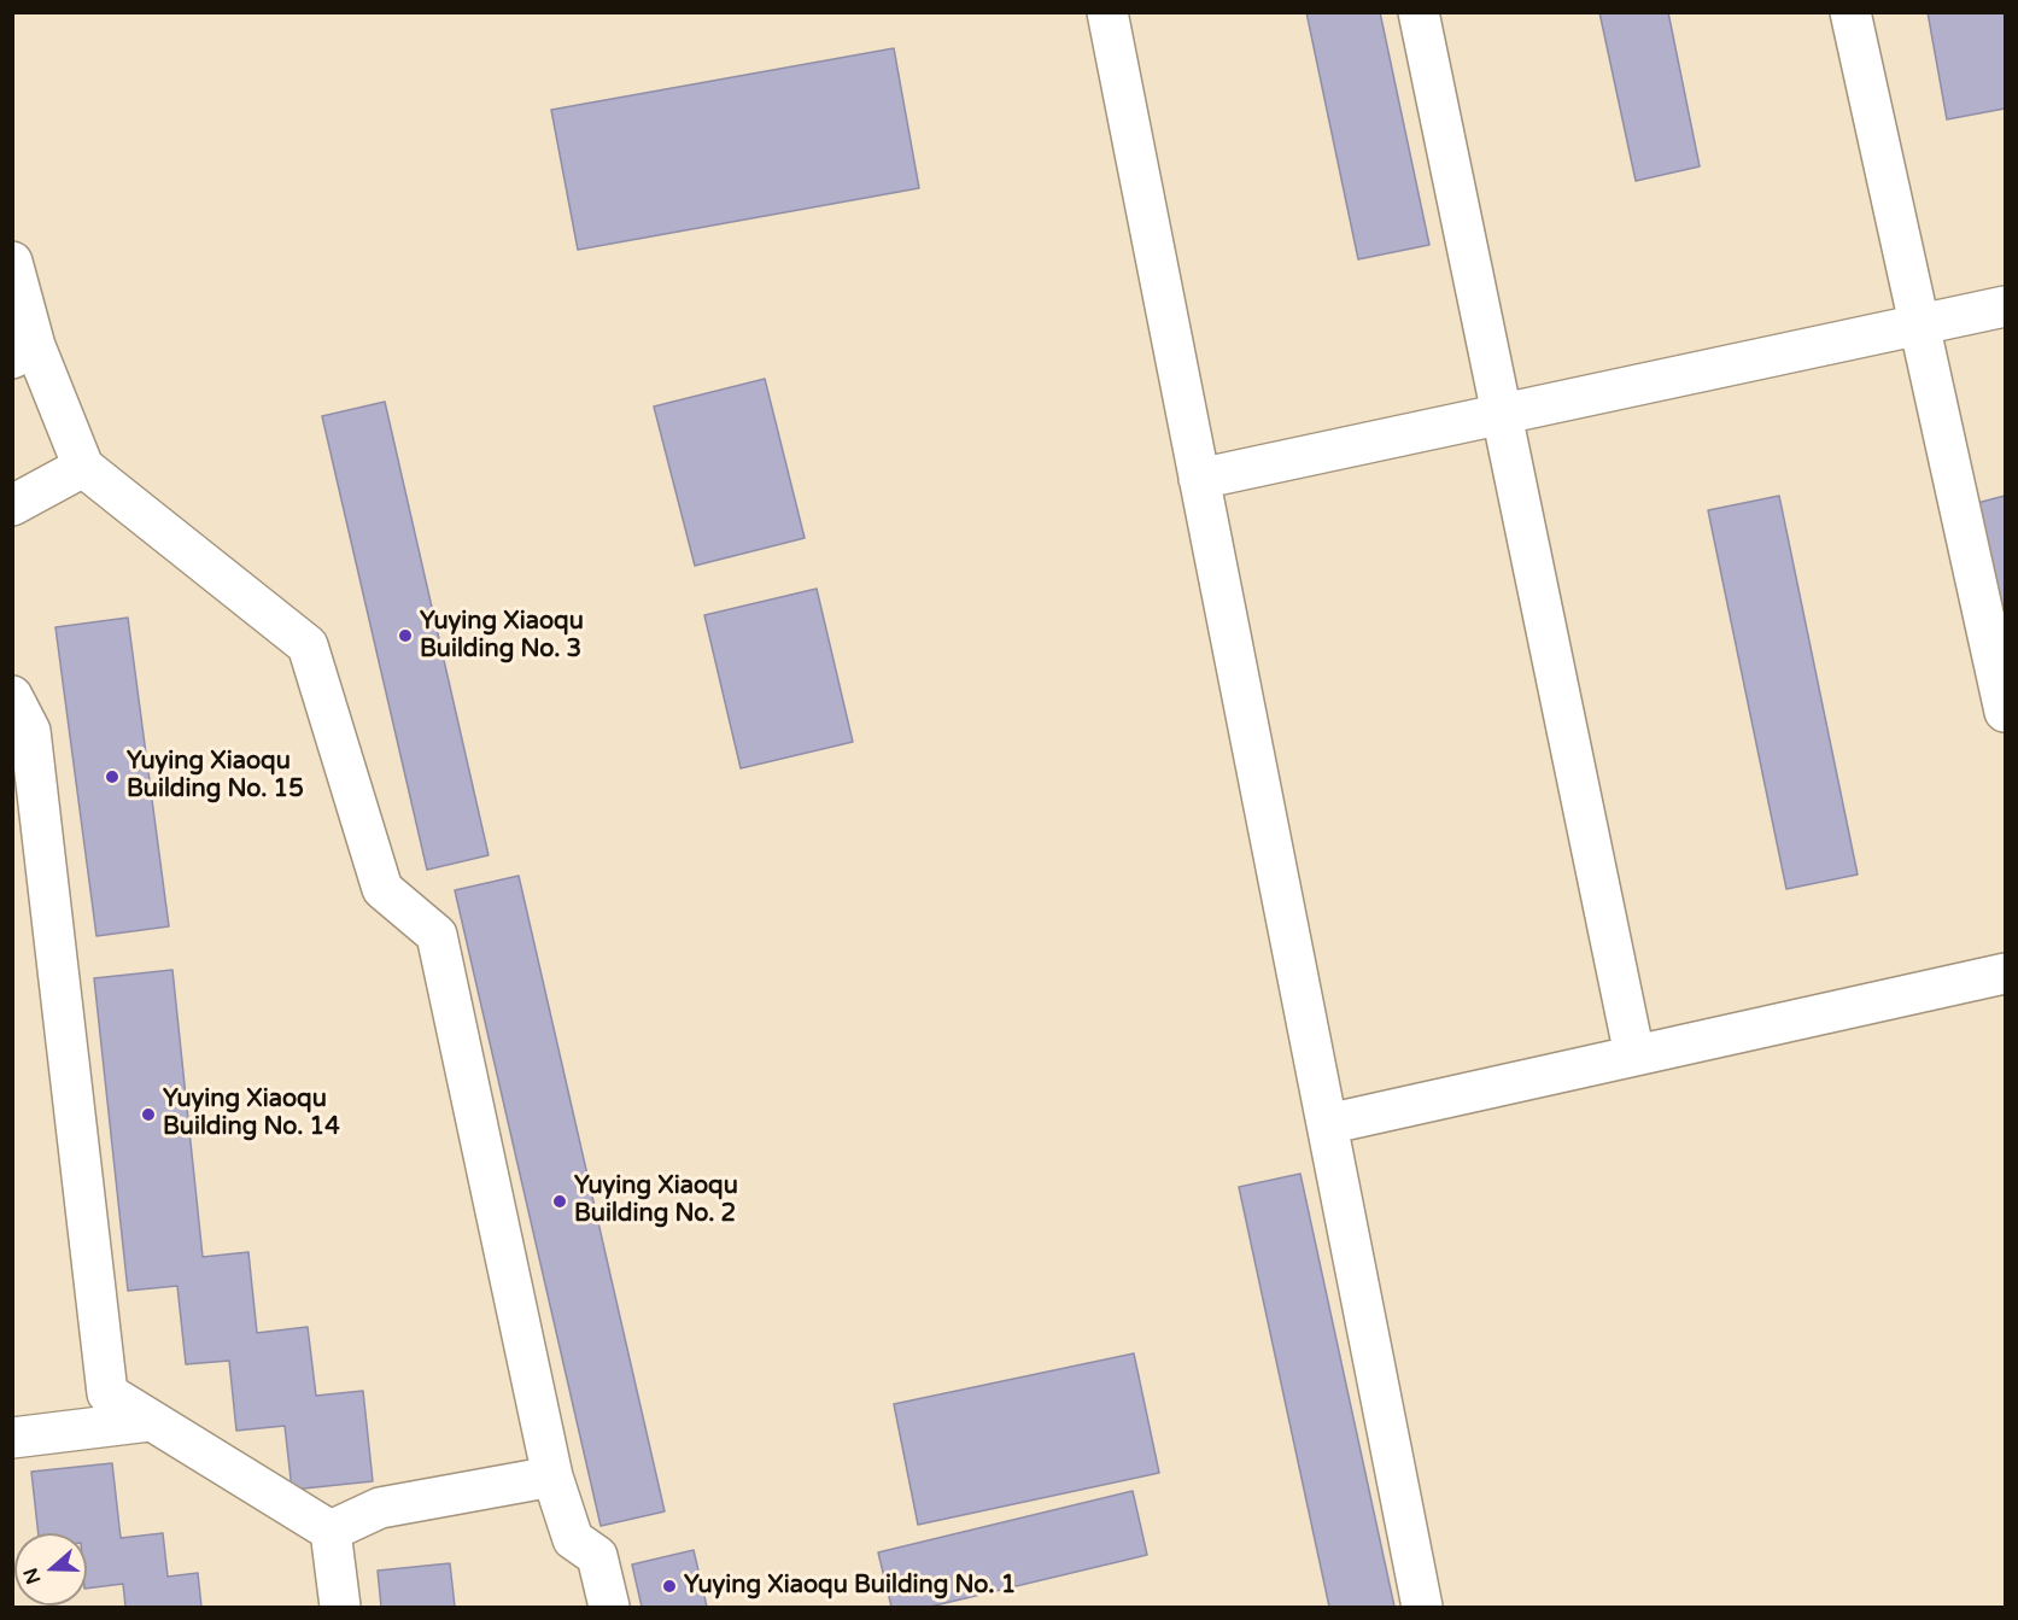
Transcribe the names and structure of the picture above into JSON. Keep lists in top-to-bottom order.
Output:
{
  "places": [
    "Yuying Xiaoqu Building No. 3",
    "Yuying Xiaoqu Building No. 15",
    "Yuying Xiaoqu Building No. 14",
    "Yuying Xiaoqu Building No. 2",
    "Yuying Xiaoqu Building No. 1"
  ],
  "north": "left"
}
